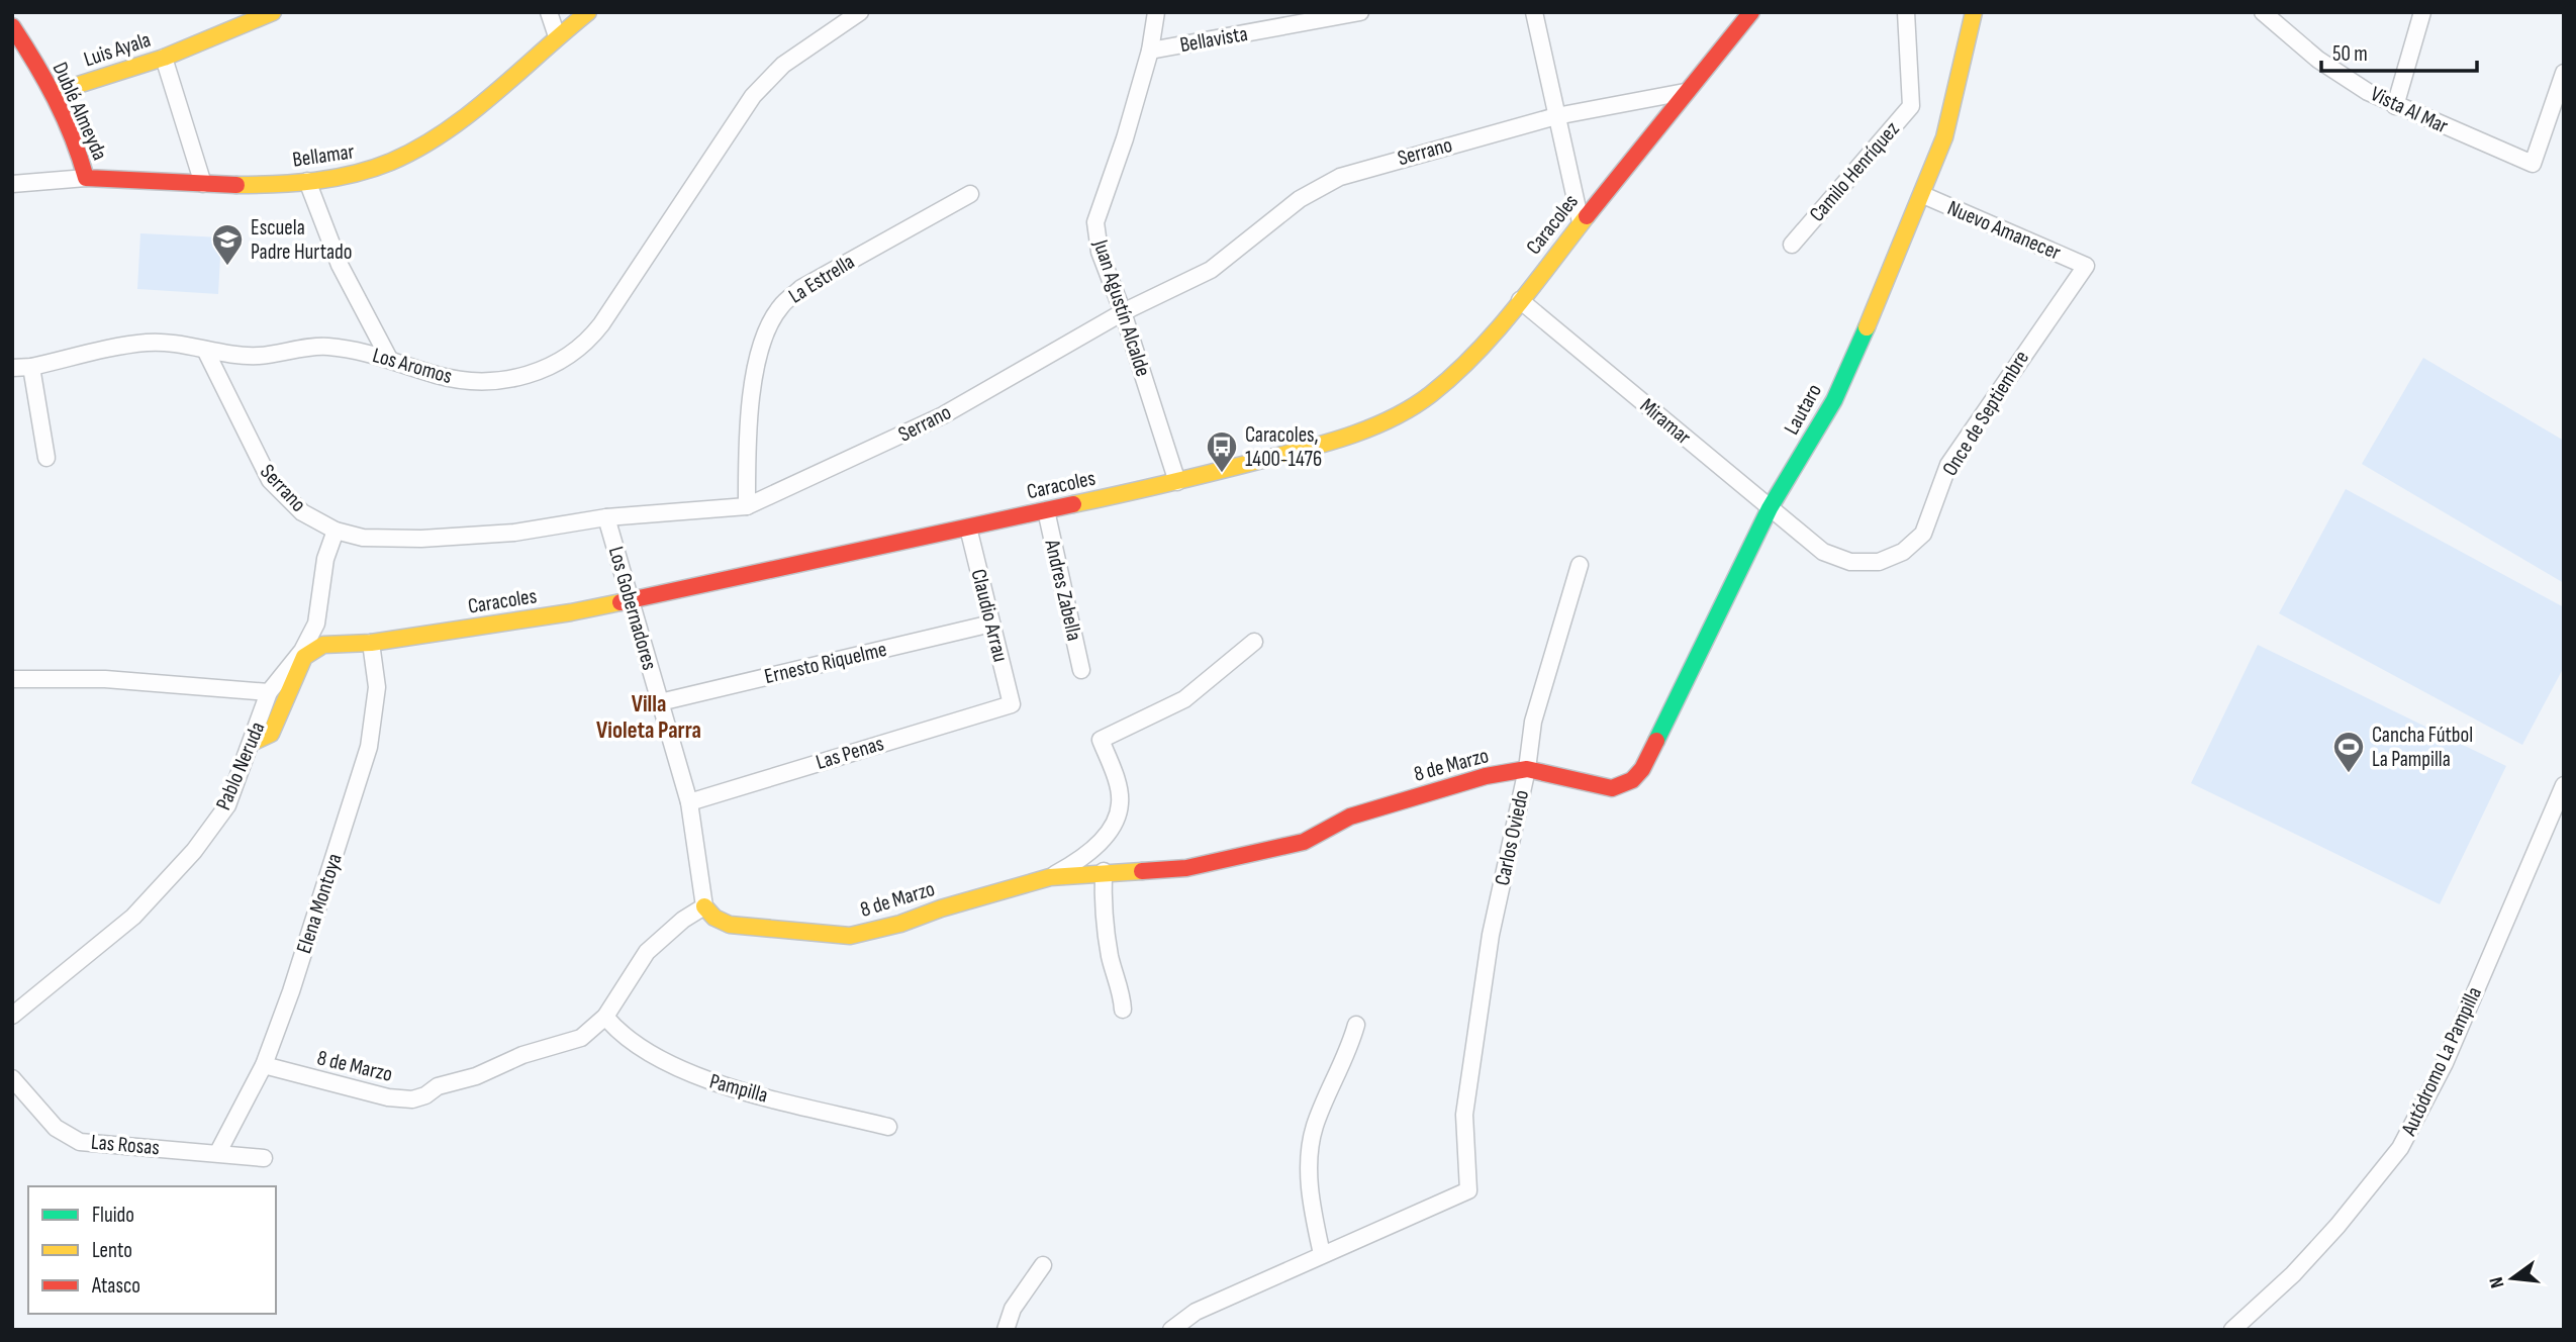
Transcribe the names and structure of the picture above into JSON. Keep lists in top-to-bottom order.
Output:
{
  "streets": {
    "street": [
      "Bellavista",
      "Luis Ayala",
      "Vista Al Mar",
      "Dublé Almeyda",
      "Serrano",
      "Bellamar",
      "Camilo Henríquez",
      "Caracoles",
      "Nuevo Amanecer",
      "La Estrella",
      "Juan Agustín Alcalde",
      "Los Aromos",
      "Lautaro",
      "Once de Septiembre",
      "Miramar",
      "Andres Zabella",
      "Los Gobernadores",
      "Claudio Arrau",
      "Ernesto Riquelme",
      "Las Penas",
      "8 de Marzo",
      "Pablo Neruda",
      "Carlos Oviedo",
      "Elena Montoya",
      "Autódromo La Pampilla",
      "Pampilla",
      "Las Rosas"
    ]
  },
  "crossings": [
    ["Bellavista", "Juan Agustín Alcalde"],
    ["Luis Ayala", "Dublé Almeyda"],
    ["Dublé Almeyda", "Bellamar"],
    ["Serrano", "Caracoles"],
    ["Serrano", "La Estrella"],
    ["Serrano", "Juan Agustín Alcalde"],
    ["Serrano", "Los Aromos"],
    ["Serrano", "Los Gobernadores"],
    ["Serrano", "Pablo Neruda"],
    ["Caracoles", "Juan Agustín Alcalde"],
    ["Caracoles", "Miramar"],
    ["Caracoles", "Andres Zabella"],
    ["Caracoles", "Los Gobernadores"],
    ["Caracoles", "Claudio Arrau"],
    ["Caracoles", "Pablo Neruda"],
    ["Caracoles", "Elena Montoya"],
    ["Nuevo Amanecer", "Lautaro"],
    ["Nuevo Amanecer", "Once de Septiembre"],
    ["Lautaro", "Miramar"],
    ["Lautaro", "8 de Marzo"],
    ["Once de Septiembre", "Miramar"],
    ["Los Gobernadores", "Ernesto Riquelme"],
    ["Los Gobernadores", "Las Penas"],
    ["Los Gobernadores", "8 de Marzo"],
    ["Claudio Arrau", "Ernesto Riquelme"],
    ["Claudio Arrau", "Las Penas"],
    ["8 de Marzo", "Carlos Oviedo"],
    ["8 de Marzo", "Elena Montoya"],
    ["8 de Marzo", "Pampilla"],
    ["Elena Montoya", "Las Rosas"]
  ],
  "districts": ["Villa Violeta Parra"],
  "places": {
    "school or university": ["Escuela Padre Hurtado"],
    "bus stop": ["Caracoles, 1400-1476"],
    "sports": ["Cancha Fútbol La Pampilla"]
  },
  "legend": ["Fluido", "Lento", "Atasco"],
  "scale_bar": "50 m",
  "north": "left"
}
